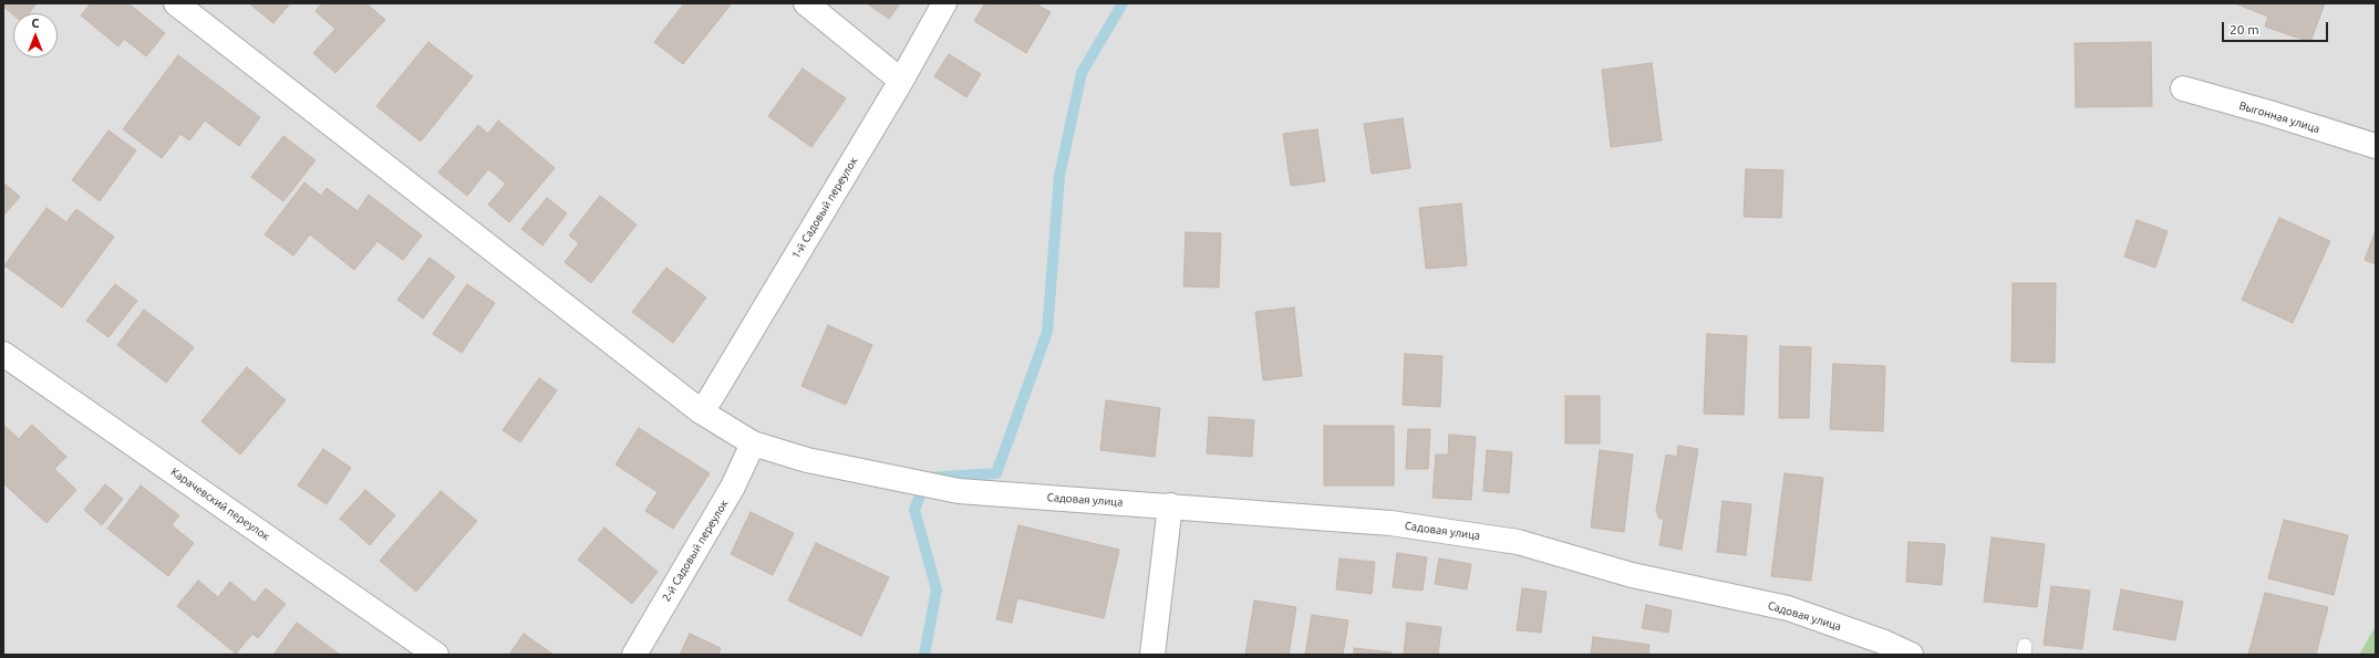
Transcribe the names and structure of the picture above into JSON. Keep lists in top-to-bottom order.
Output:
{
  "streets": {
    "street": [
      "Выгонная улица",
      "1-й Садовый переулок",
      "Садовая улица",
      "Карачевский переулок",
      "2-й Садовый переулок"
    ]
  },
  "crossings": [
    ["Садовая улица", "2-й Садовый переулок"]
  ],
  "scale_bar": "20 m",
  "north": "top"
}
